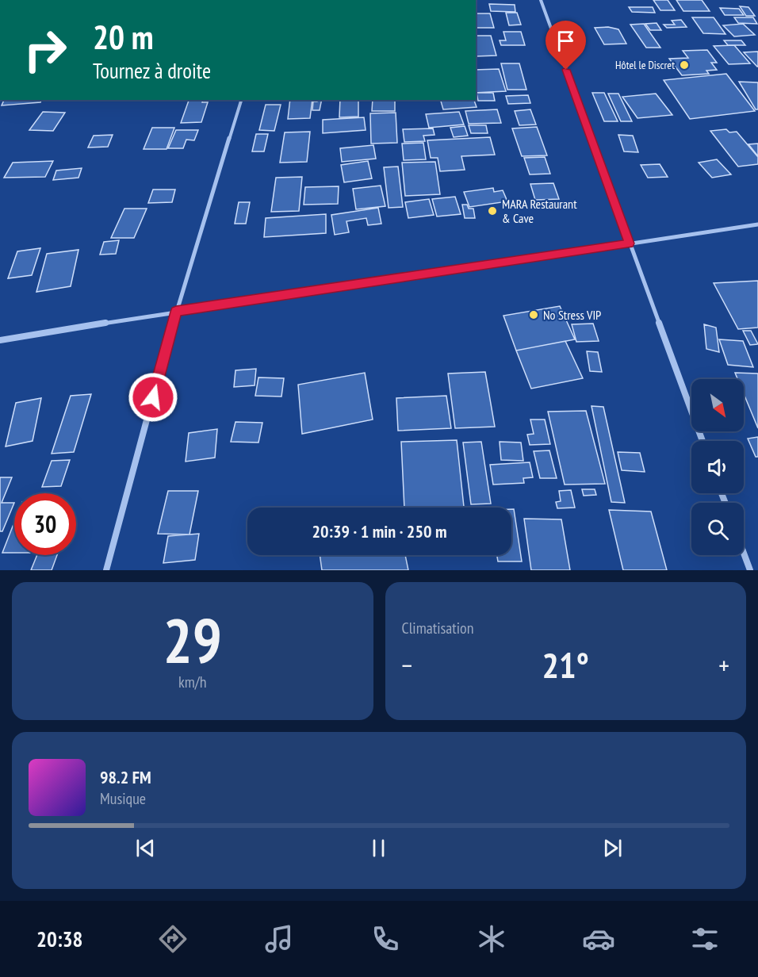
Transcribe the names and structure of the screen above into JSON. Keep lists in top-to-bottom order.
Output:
{
  "places": ["Hôtel le Discret", "MARA Restaurant & Cave", "No Stress VIP"],
  "north": "bottom right",
  "page": {
    "turn": ["20 m", "Tournez à droite"],
    "limit": "30",
    "trip": "20:39 · 1 min · 250 m",
    "tile": [
      ["29", "km/h"],
      "Climatisation"
    ],
    "heat": ["−", "21°", "+"],
    "song": ["98.2 FM", "Musique"],
    "tabs": "20:38"
  }
}
